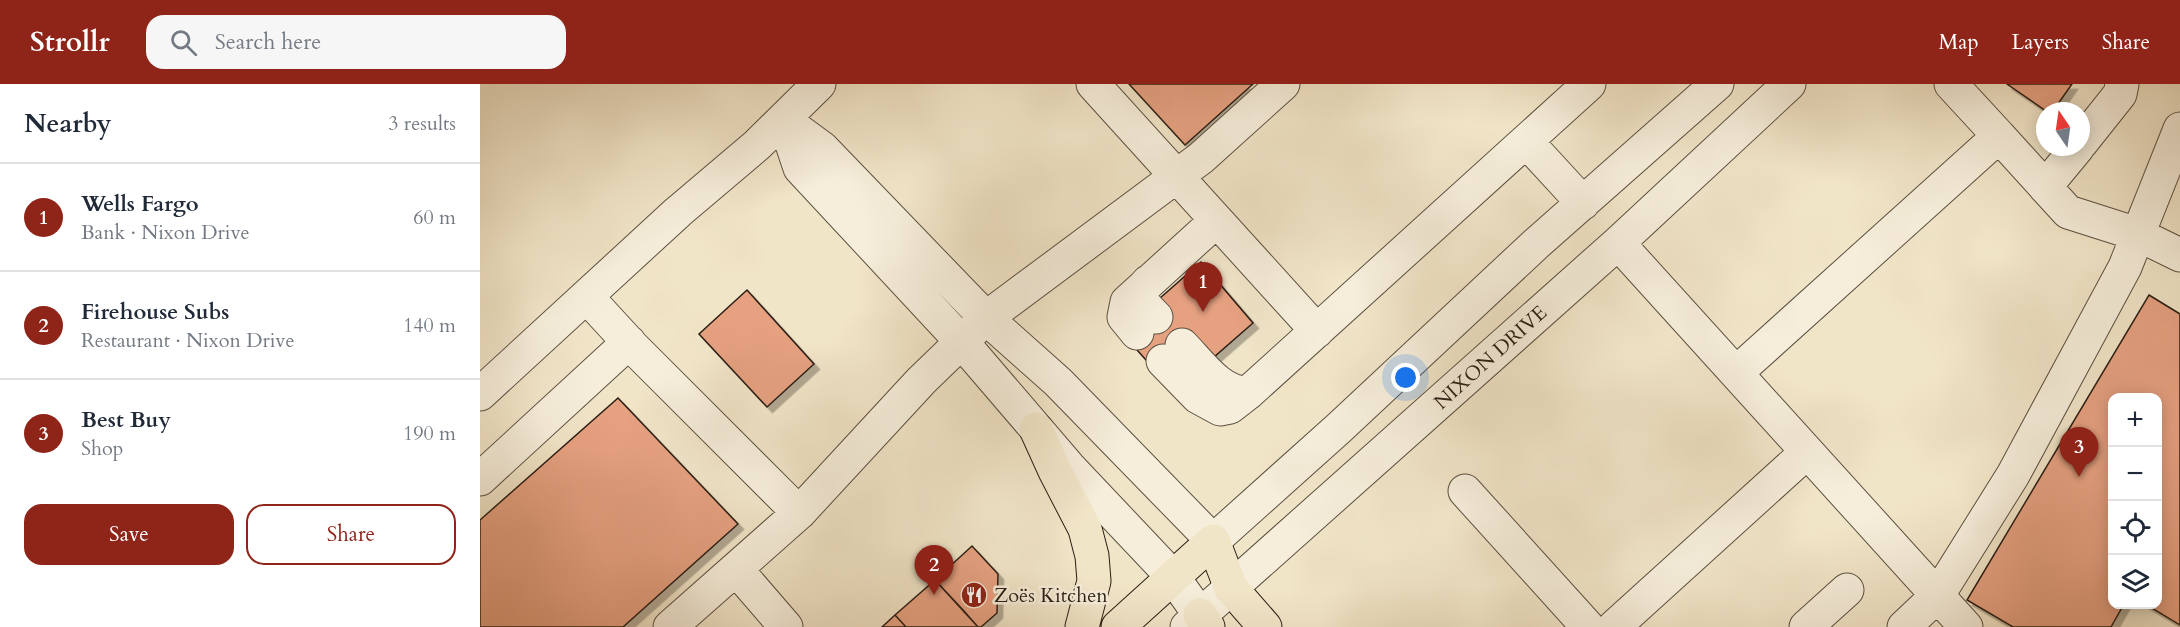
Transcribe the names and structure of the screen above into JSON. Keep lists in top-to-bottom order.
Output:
{
  "streets": {
    "street": ["NIXON DRIVE"]
  },
  "places": {
    "restaurant": ["Zoës Kitchen"]
  },
  "north": "top",
  "page": {
    "header": "Strollr",
    "search": "Search here",
    "nav": ["Map", "Layers", "Share"],
    "heading": ["Nearby", "3 results"],
    "list": [
      {
        "mark": "1",
        "name": "Wells Fargo",
        "note": "Bank · Nixon Drive",
        "value": "60 m"
      },
      {
        "mark": "2",
        "name": "Firehouse Subs",
        "note": "Restaurant · Nixon Drive",
        "value": "140 m"
      },
      {
        "mark": "3",
        "name": "Best Buy",
        "note": "Shop",
        "value": "190 m"
      }
    ],
    "pins": ["1", "3", "2"],
    "map_buttons": ["+", "−"],
    "buttons": ["Save", "Share"]
  }
}
